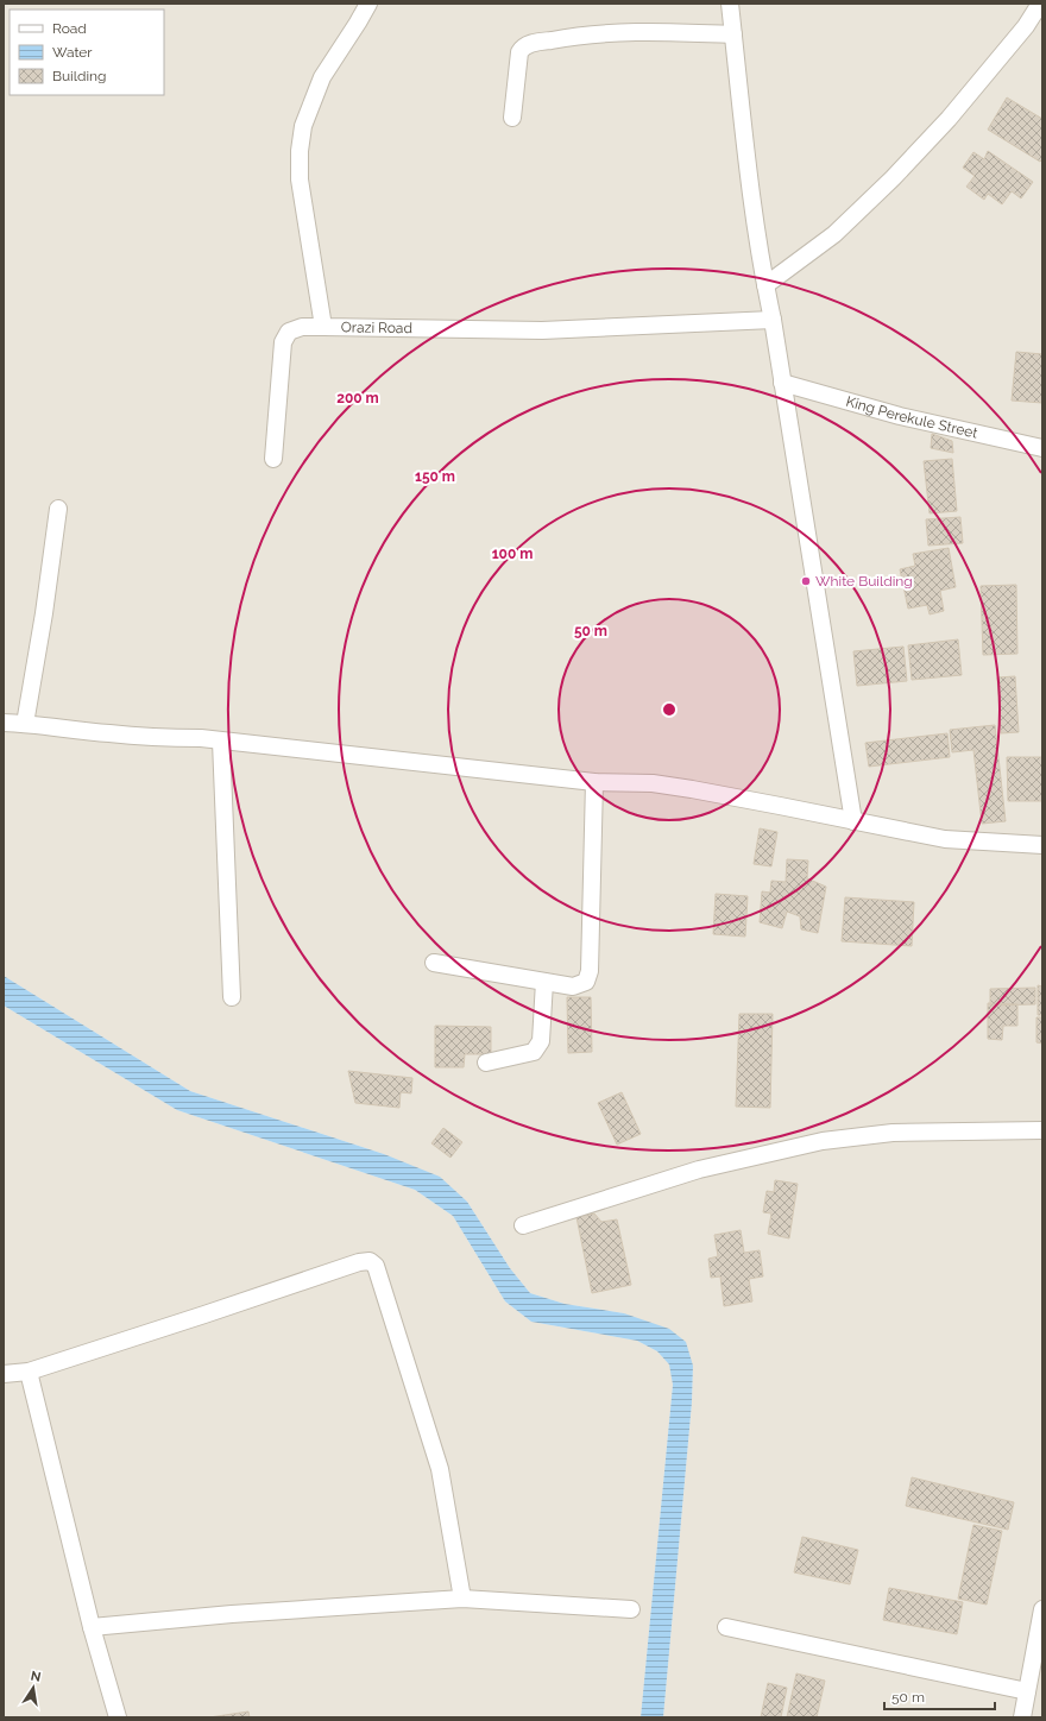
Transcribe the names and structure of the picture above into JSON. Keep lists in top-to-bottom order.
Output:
{
  "streets": {
    "street": ["Orazi Road", "King Perekule Street"]
  },
  "places": ["White Building"],
  "legend": ["Road", "Water", "Building"],
  "scale_bar": "50 m",
  "north": "top",
  "rings": [
    "200 m",
    "150 m",
    "100 m",
    "50 m"
  ]
}
